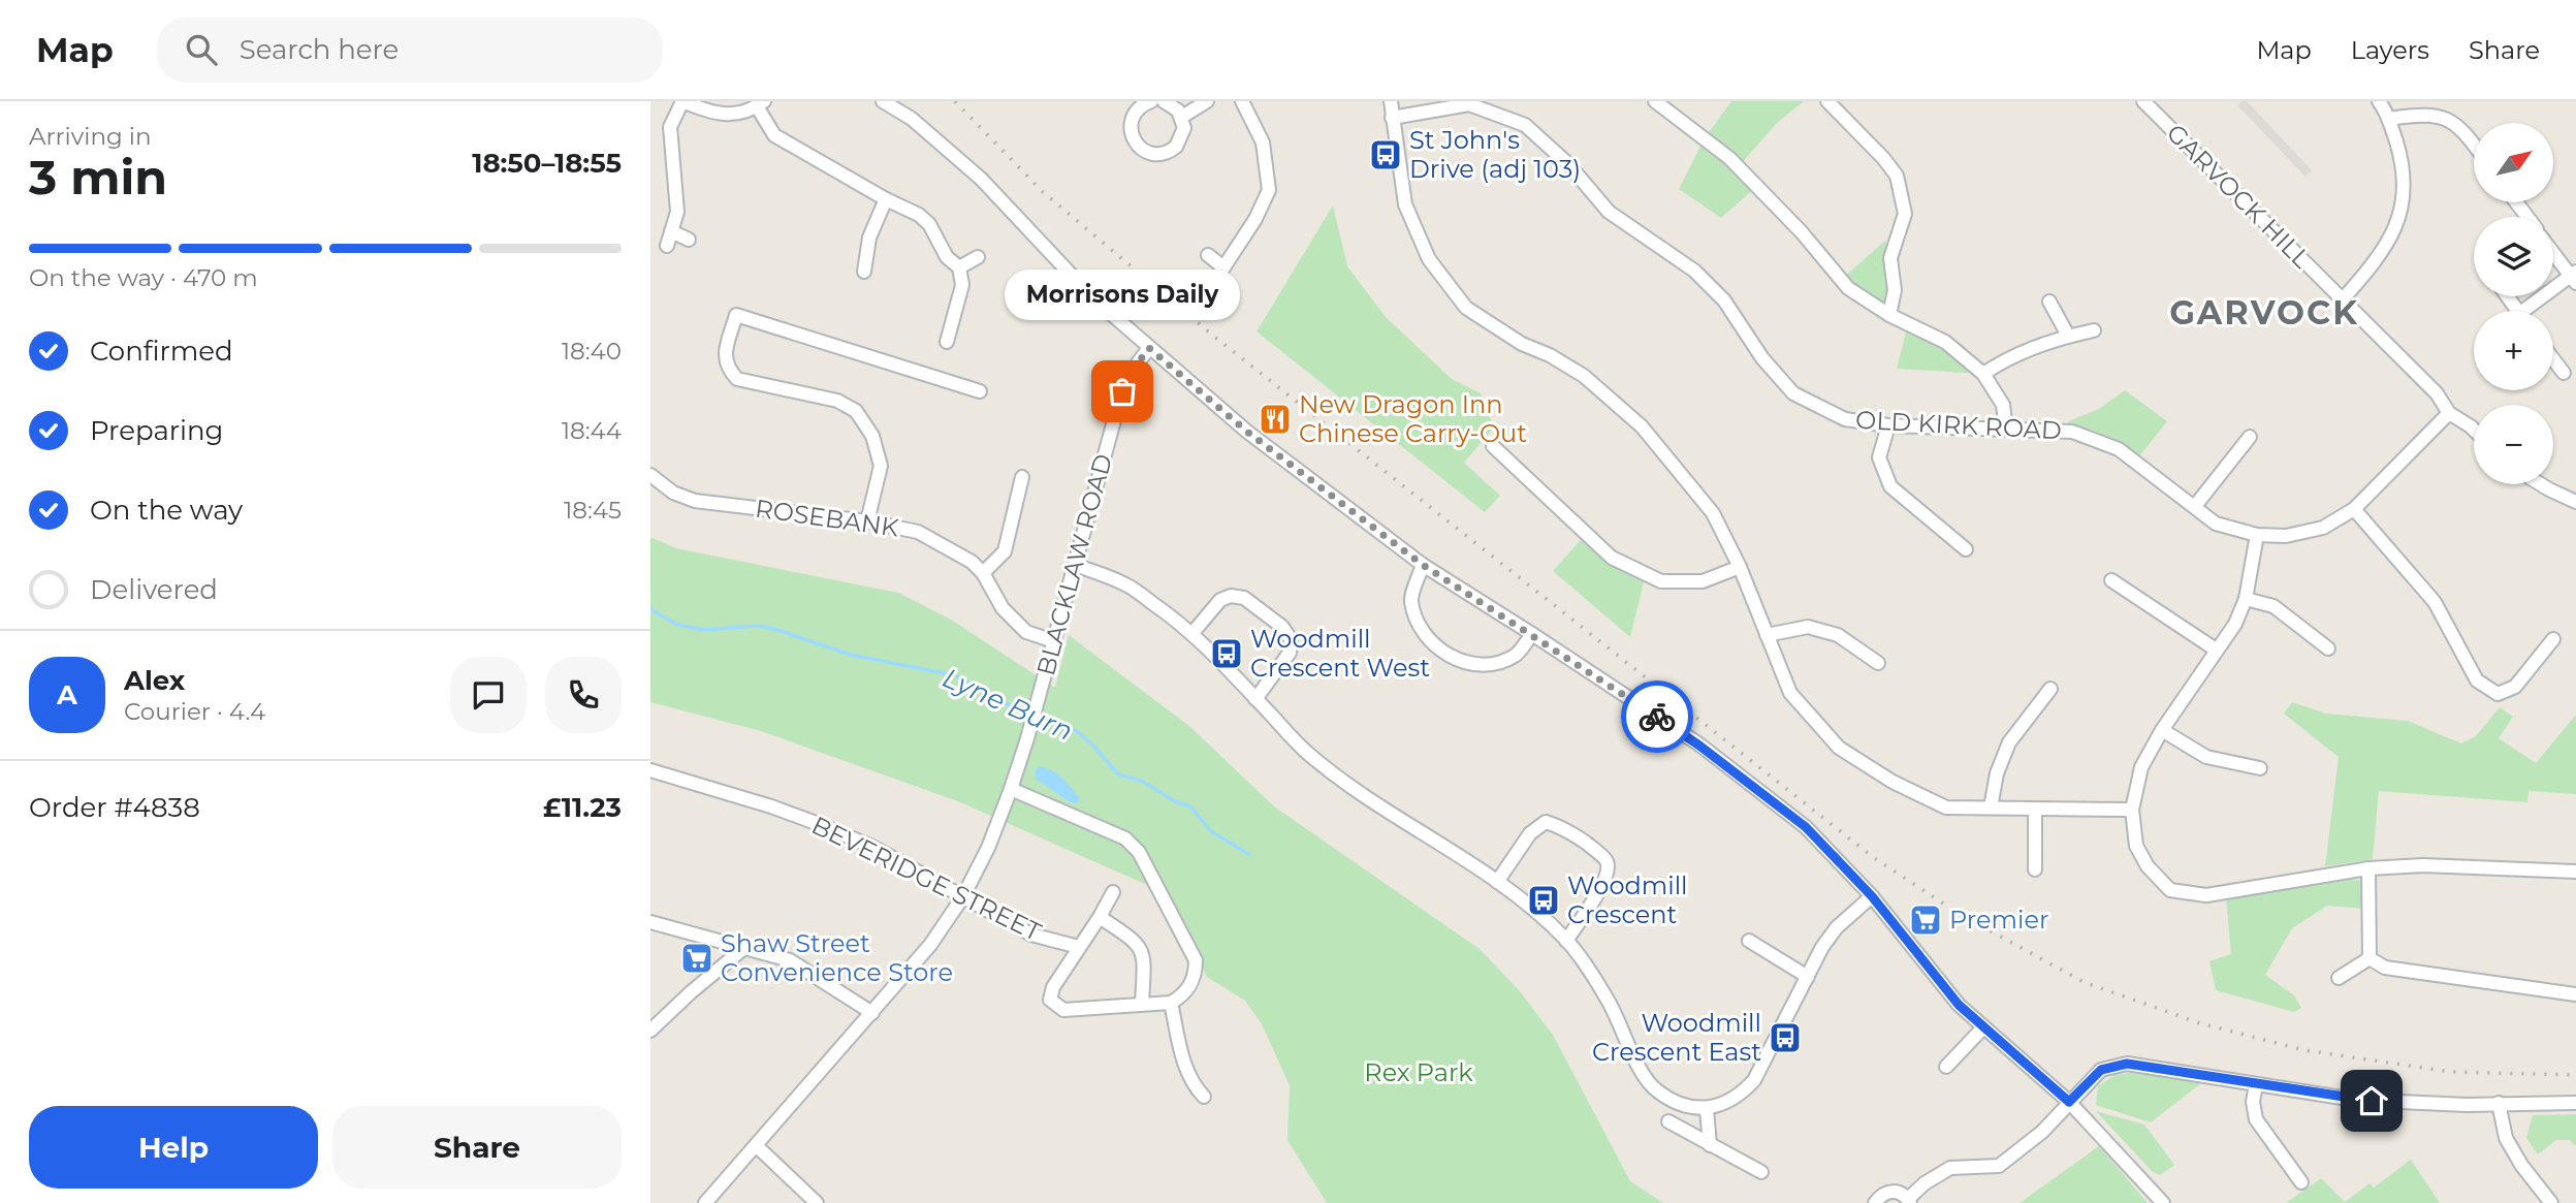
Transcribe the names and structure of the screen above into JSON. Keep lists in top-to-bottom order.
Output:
{
  "streets": {
    "street": [
      "GARVOCK HILL",
      "OLD KIRK ROAD",
      "ROSEBANK",
      "BLACKLAW ROAD",
      "BEVERIDGE STREET"
    ]
  },
  "crossings": [
    ["GARVOCK HILL", "OLD KIRK ROAD"],
    ["ROSEBANK", "BLACKLAW ROAD"],
    ["BLACKLAW ROAD", "BEVERIDGE STREET"]
  ],
  "districts": ["GARVOCK"],
  "water": ["Lyne Burn"],
  "parks": ["Rex Park"],
  "places": {
    "bus stop": [
      "St John's Drive (adj 103)",
      "Woodmill Crescent West",
      "Woodmill Crescent",
      "Woodmill Crescent East"
    ],
    "other": ["Morrisons Daily"],
    "restaurant": ["New Dragon Inn Chinese Carry-Out"],
    "supermarket": ["Premier", "Shaw Street Convenience Store"]
  },
  "north": "top right",
  "page": {
    "header": "Map",
    "search": "Search here",
    "nav": ["Map", "Layers", "Share"],
    "heading": ["3 min", "Arriving in", "18:50–18:55"],
    "panel": [
      "Alex",
      "Courier · 4.4",
      "Order #4838",
      "£11.23"
    ],
    "map_buttons": ["+", "−"],
    "bar": "On the way · 470 m",
    "bubble": "Morrisons Daily",
    "list": [
      ["Confirmed", "18:40"],
      ["Preparing", "18:44"],
      ["On the way", "18:45"],
      "Delivered"
    ],
    "round": "A",
    "buttons": ["Help", "Share"]
  }
}
